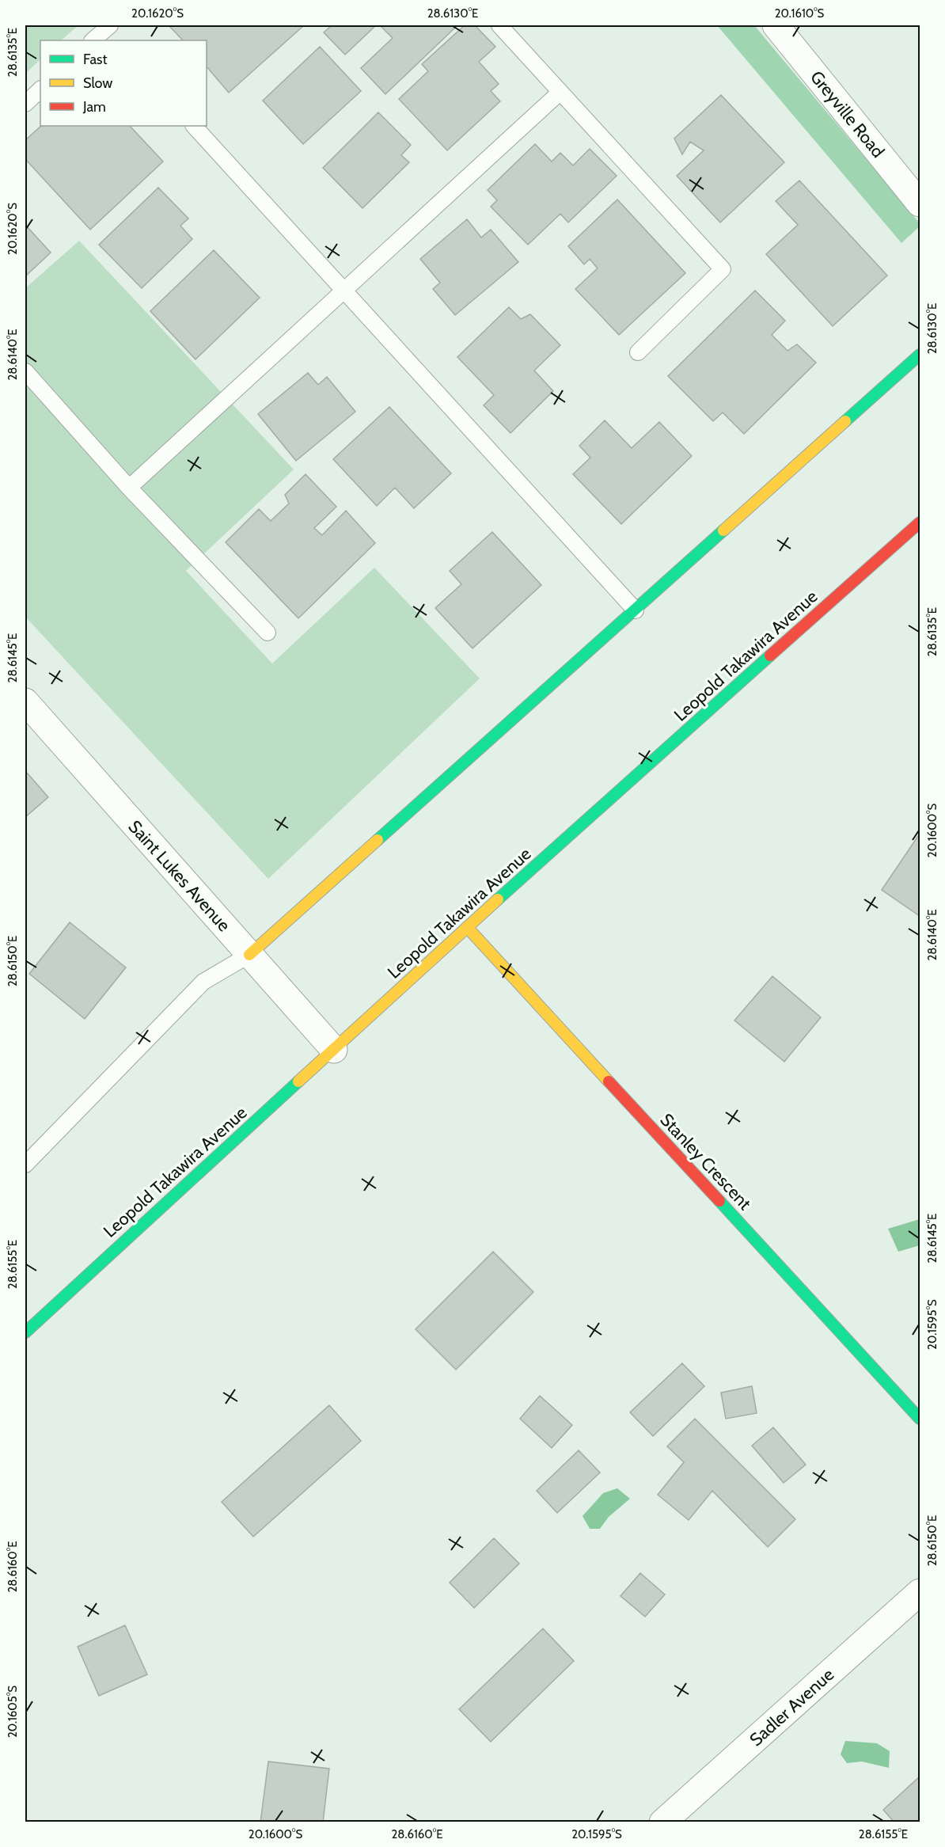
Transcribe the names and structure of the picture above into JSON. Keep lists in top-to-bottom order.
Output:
{
  "streets": {
    "main road": ["Leopold Takawira Avenue", "Stanley Crescent"],
    "street": ["Greyville Road", "Saint Lukes Avenue", "Sadler Avenue"]
  },
  "crossings": [
    ["Leopold Takawira Avenue", "Saint Lukes Avenue"],
    ["Leopold Takawira Avenue", "Stanley Crescent"]
  ],
  "legend": ["Fast", "Slow", "Jam"],
  "coordinates": [
    "20.1620°S",
    "28.6130°E",
    "20.1610°S",
    "28.6135°E",
    "28.6140°E",
    "28.6145°E",
    "20.1600°S",
    "28.6150°E",
    "28.6155°E",
    "20.1595°S",
    "28.6160°E",
    "20.1605°S"
  ]
}
